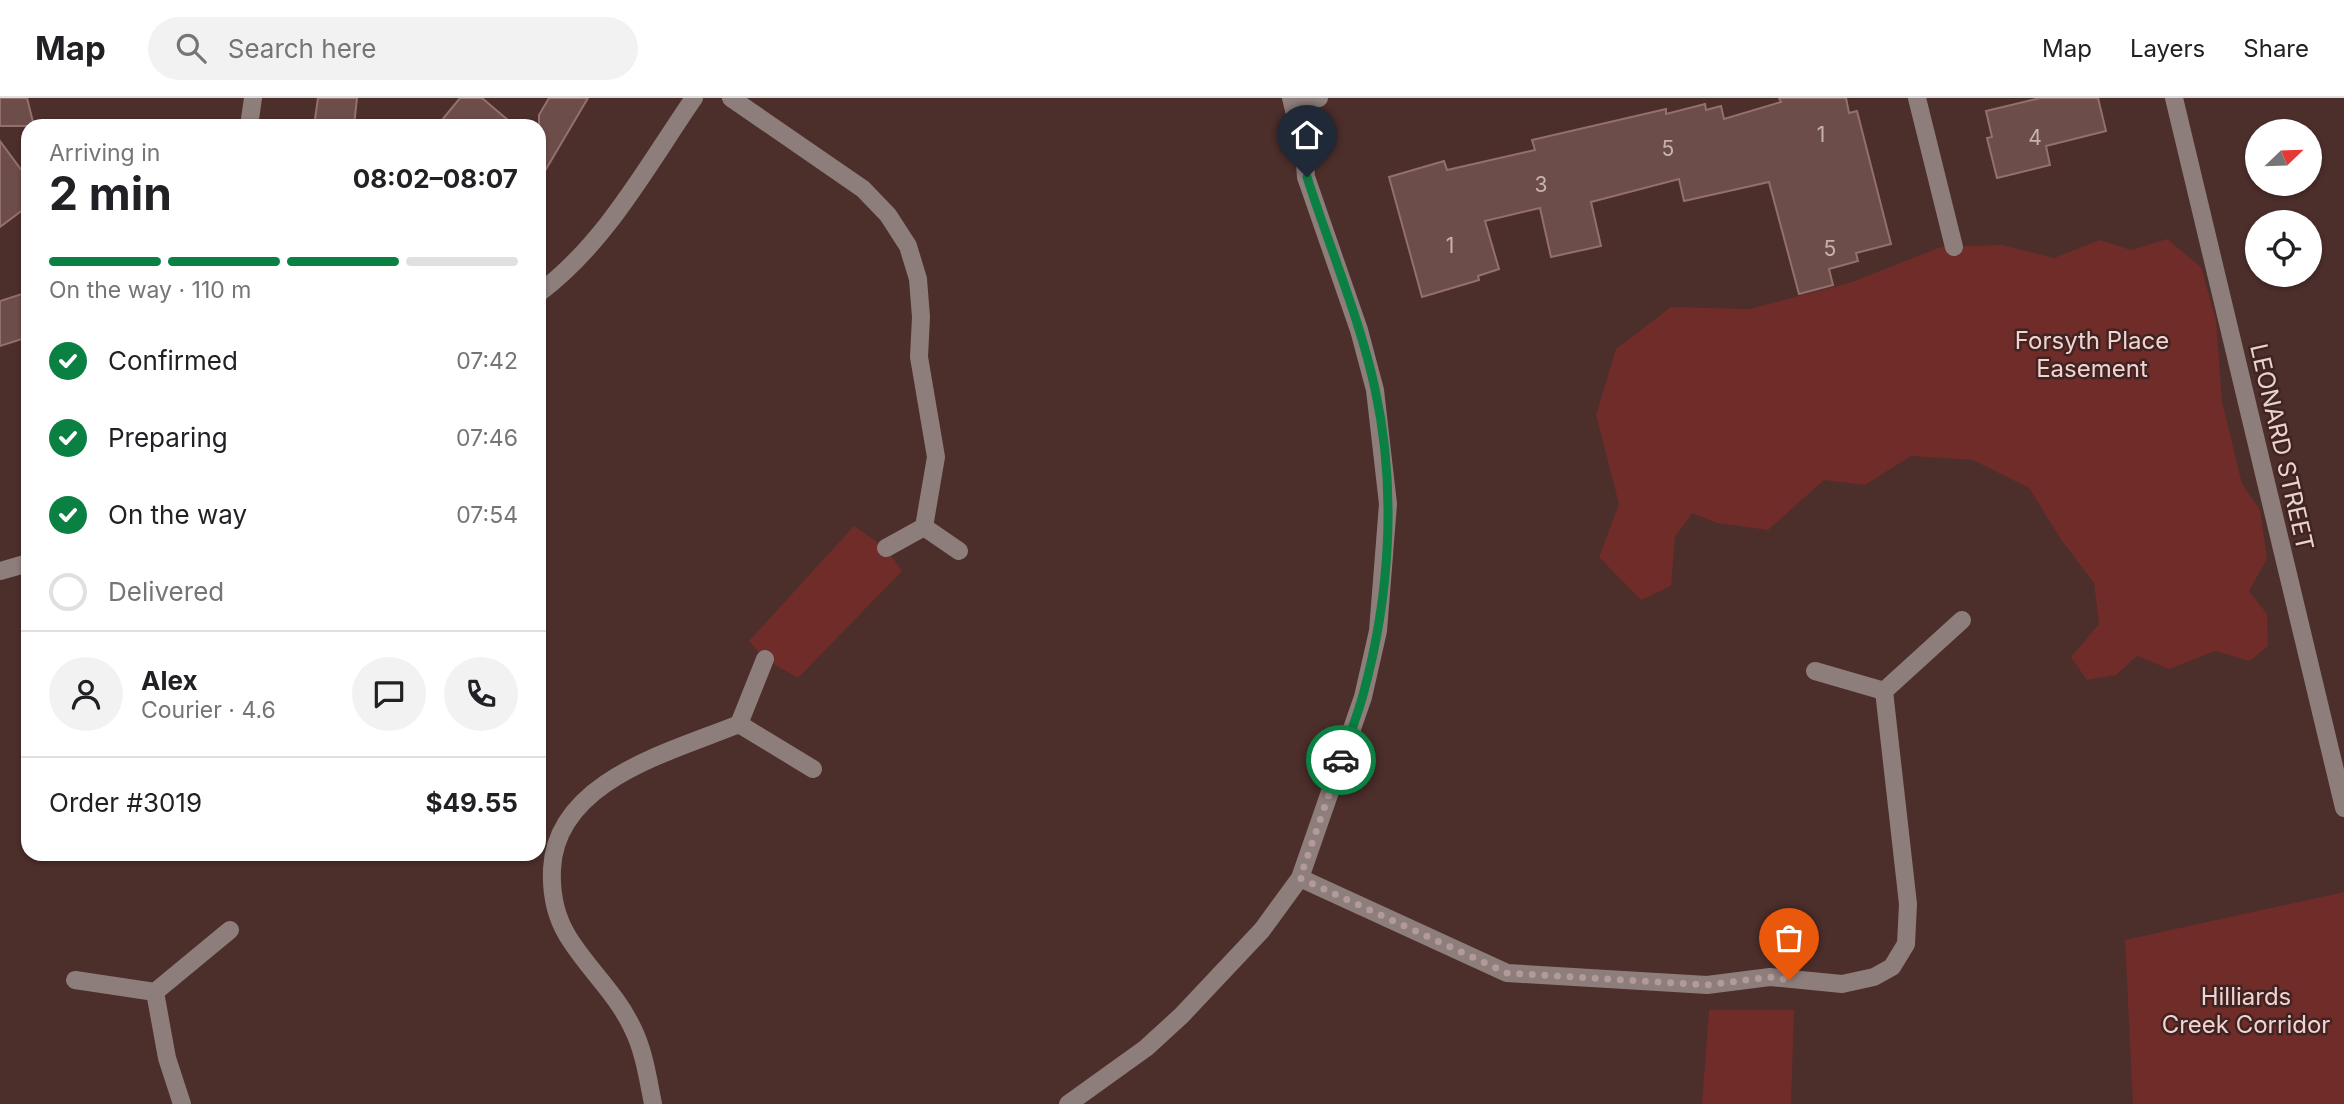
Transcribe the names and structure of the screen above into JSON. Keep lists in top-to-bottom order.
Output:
{
  "streets": {
    "street": ["LEONARD STREET"]
  },
  "parks": ["Forsyth Place Easement", "Hilliards Creek Corridor"],
  "house_numbers": [
    "1",
    "4",
    "5",
    "3",
    "1",
    "5"
  ],
  "north": "top right",
  "page": {
    "header": "Map",
    "search": "Search here",
    "nav": ["Map", "Layers", "Share"],
    "heading": ["2 min", "Arriving in", "08:02–08:07"],
    "panel": [
      "Alex",
      "Courier · 4.6",
      "Order #3019",
      "$49.55"
    ],
    "bar": "On the way · 110 m",
    "list": [
      ["Confirmed", "07:42"],
      ["Preparing", "07:46"],
      ["On the way", "07:54"],
      "Delivered"
    ]
  }
}
